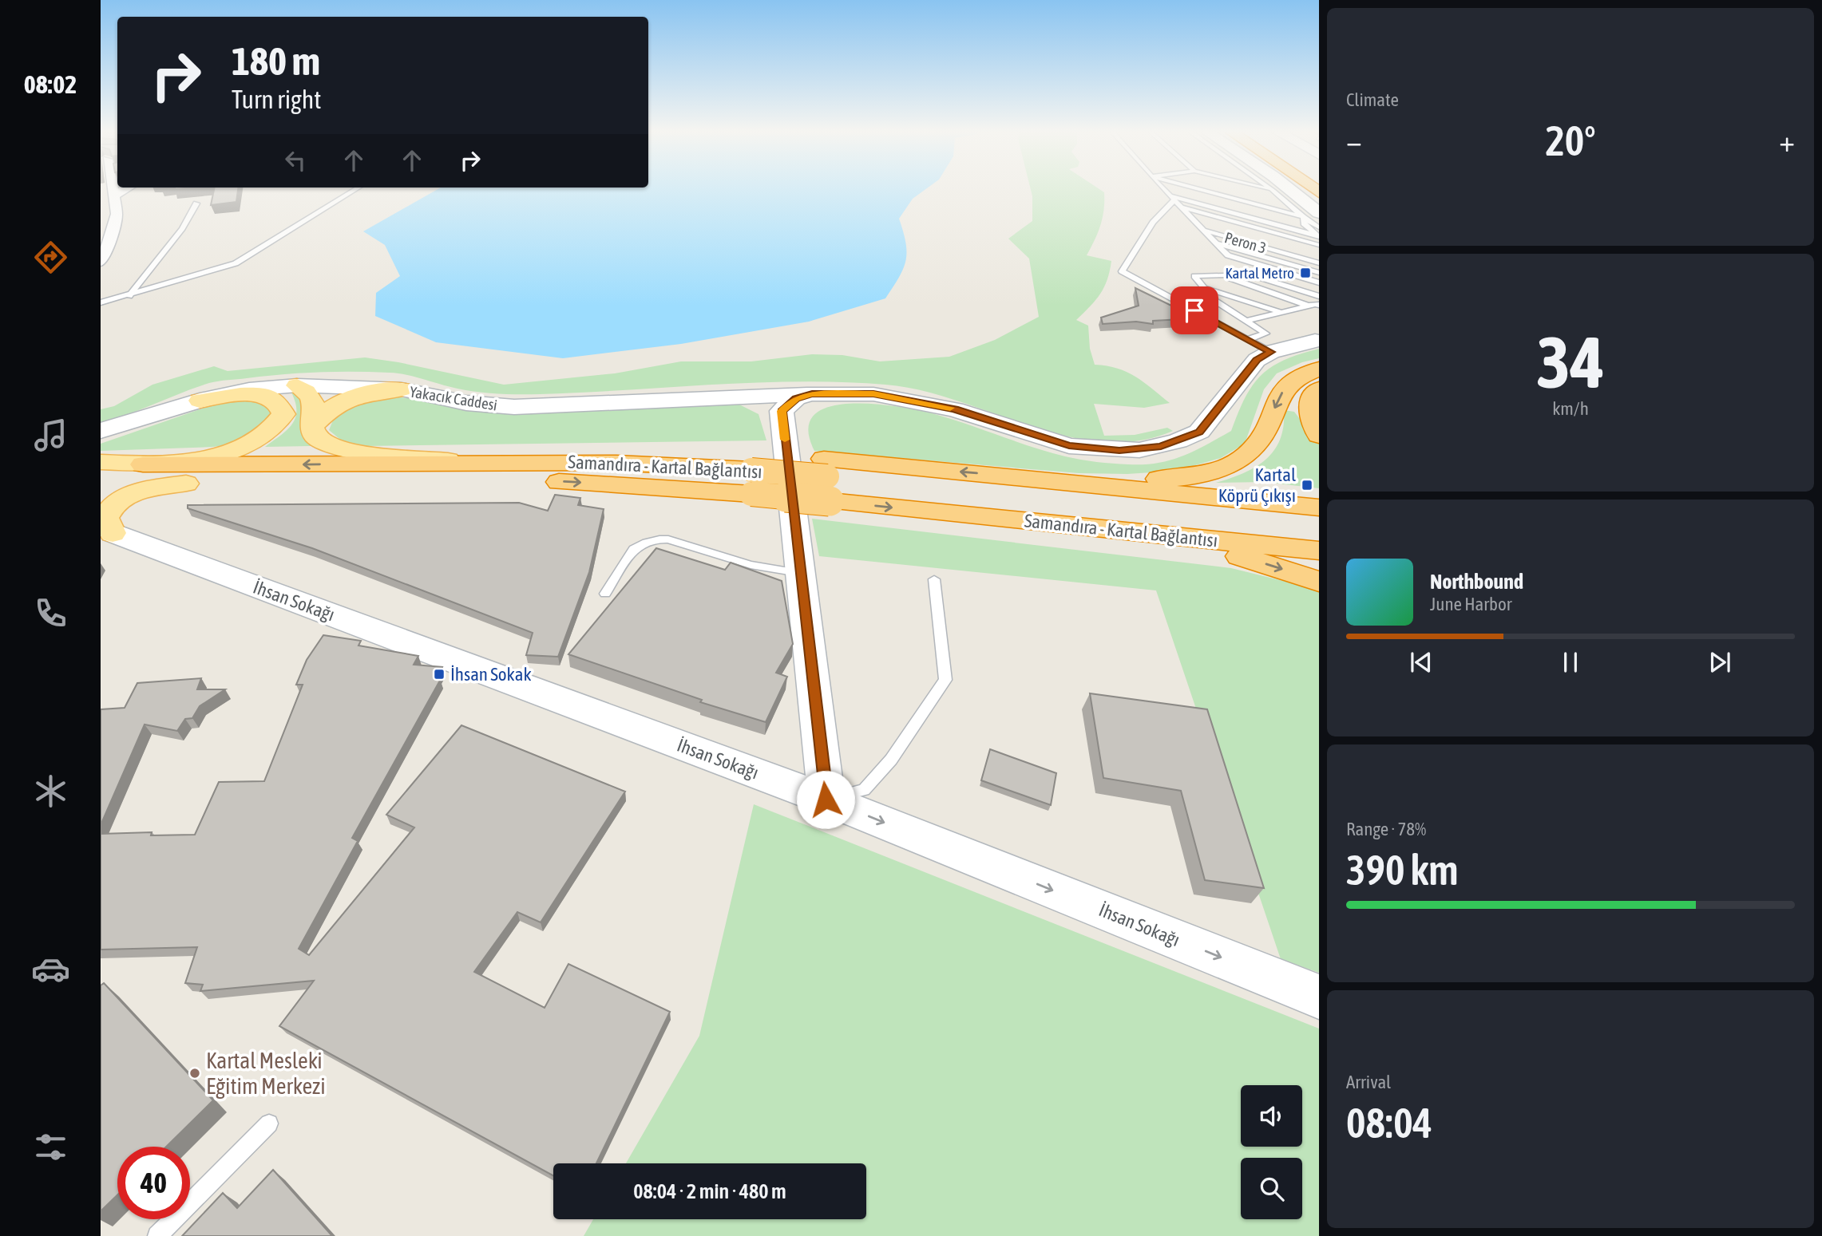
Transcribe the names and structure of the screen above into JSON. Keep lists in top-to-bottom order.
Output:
{
  "streets": {
    "highway": ["Samandıra - Kartal Bağlantısı"],
    "street": ["Yakacık Caddesi", "İhsan Sokağı"],
    "lane": ["Peron 3"]
  },
  "one_way": ["İhsan Sokağı"],
  "places": {
    "transit": ["Kartal Metro", "Kartal Köprü Çıkışı", "İhsan Sokak"],
    "other": ["Kartal Mesleki Eğitim Merkezi"]
  },
  "page": {
    "tabs": "08:02",
    "tile": [
      "Climate",
      ["34", "km/h"],
      ["Range · 78%", "390 km"],
      ["Arrival", "08:04"]
    ],
    "turn": ["180 m", "Turn right"],
    "heat": ["−", "20°", "+"],
    "song": ["Northbound", "June Harbor"],
    "limit": "40",
    "trip": "08:04 · 2 min · 480 m"
  }
}
